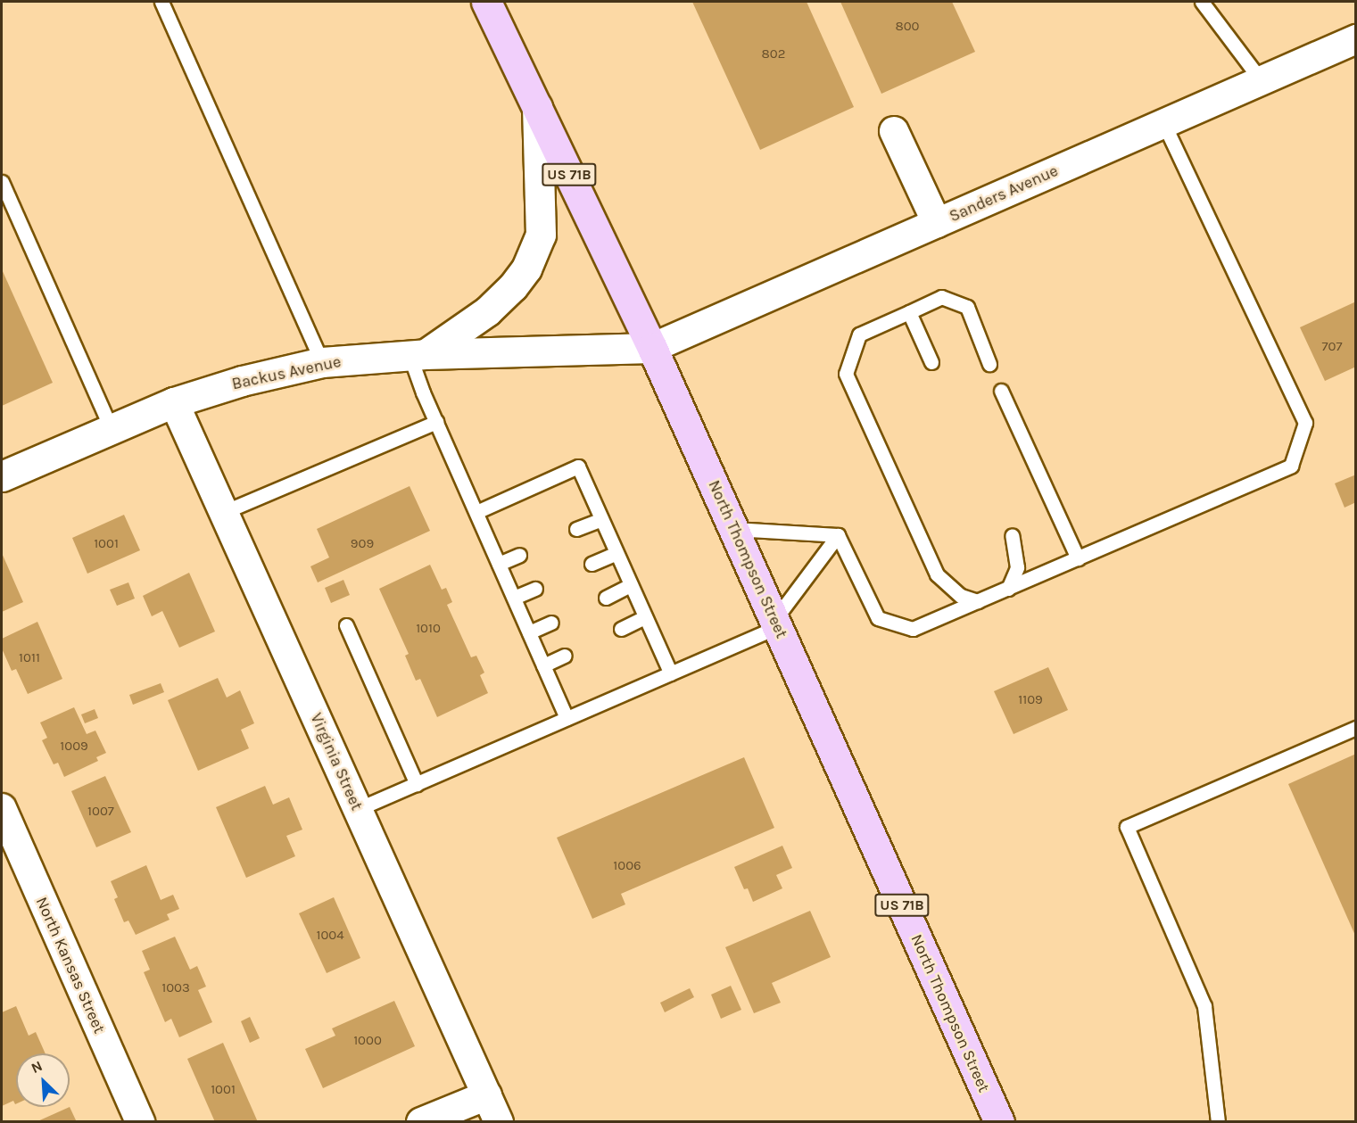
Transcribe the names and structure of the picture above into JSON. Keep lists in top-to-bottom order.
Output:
{
  "streets": {
    "main road": ["US 71B", "North Thompson Street"],
    "street": [
      "Sanders Avenue",
      "Backus Avenue",
      "Virginia Street",
      "North Kansas Street"
    ]
  },
  "crossings": [
    ["Sanders Avenue", "Backus Avenue"],
    ["Sanders Avenue", "North Thompson Street"],
    ["Backus Avenue", "North Thompson Street"],
    ["Backus Avenue", "Virginia Street"]
  ],
  "house_numbers": [
    "800",
    "802",
    "707",
    "1001",
    "909",
    "1010",
    "1011",
    "1109",
    "1009",
    "1007",
    "1006",
    "1004",
    "1003",
    "1000",
    "1001"
  ],
  "north": "top left"
}
